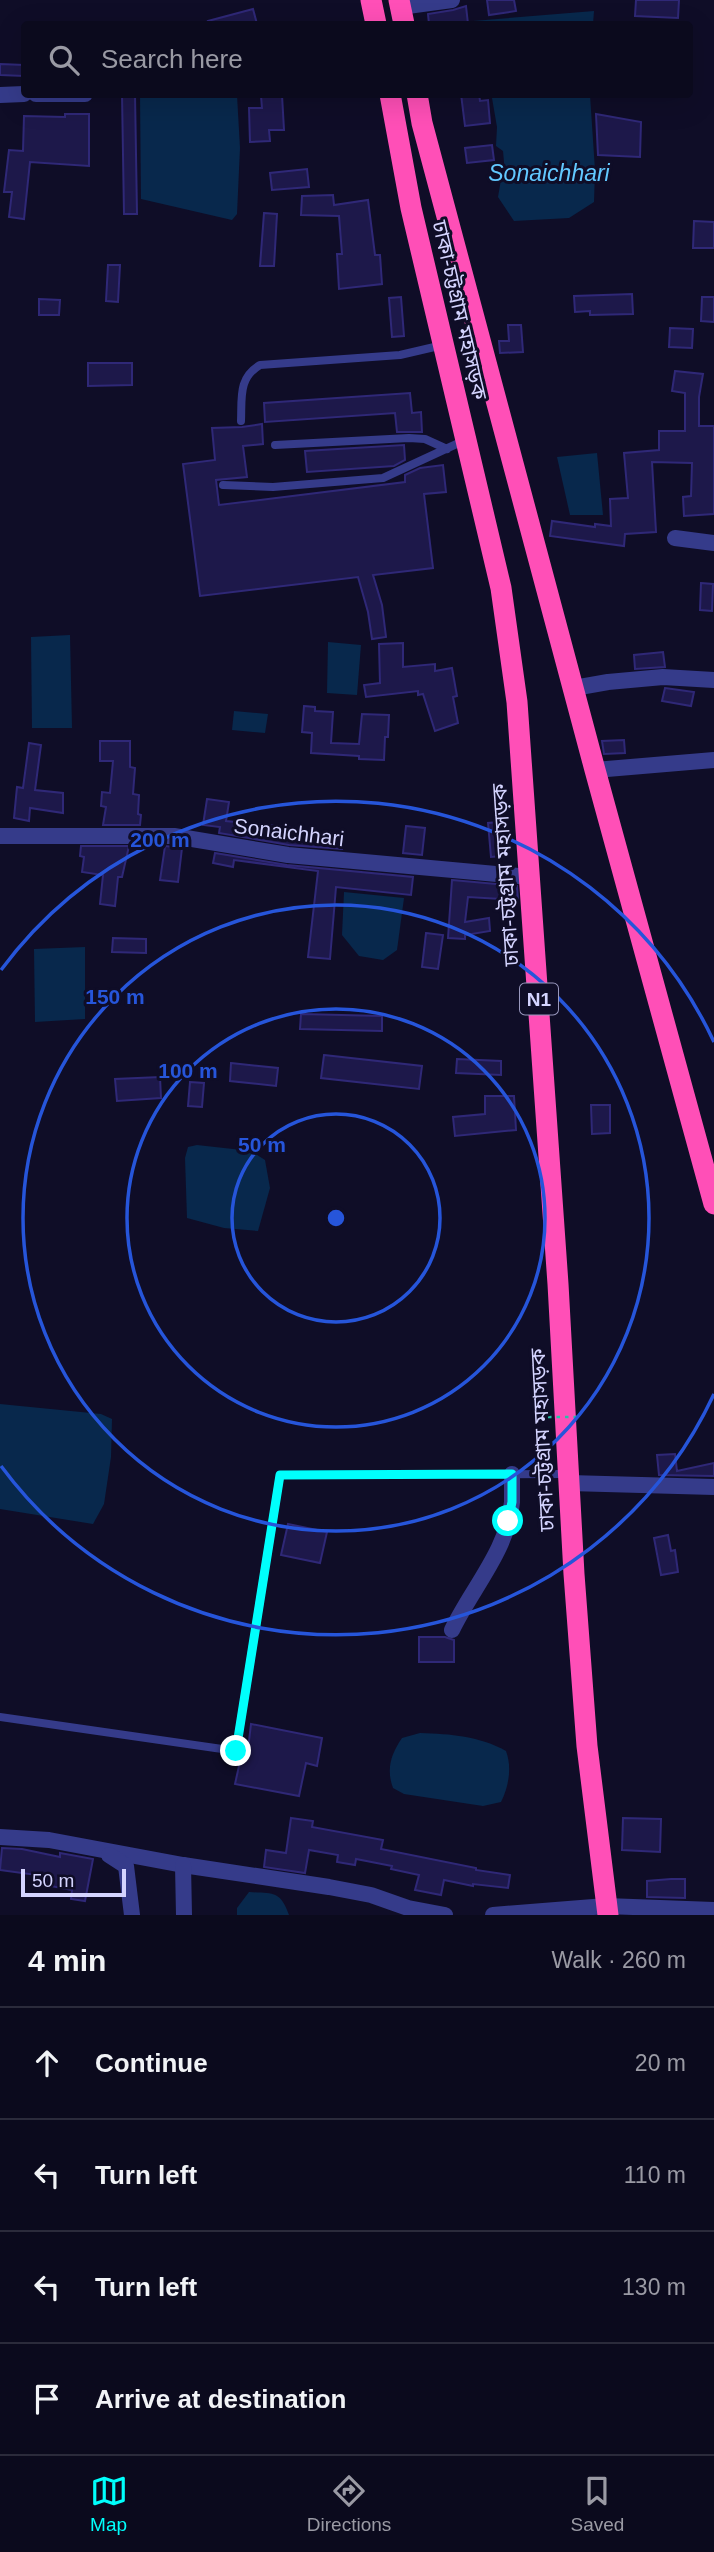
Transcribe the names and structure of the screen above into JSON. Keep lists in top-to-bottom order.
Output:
{
  "streets": {
    "highway": ["ঢাকা-চট্টগ্রাম মহাসড়ক", "N1"],
    "street": ["Sonaichhari"]
  },
  "crossings": [
    ["ঢাকা-চট্টগ্রাম মহাসড়ক", "Sonaichhari"]
  ],
  "water": ["Sonaichhari"],
  "scale_bar": "50 m",
  "page": {
    "search": "Search here",
    "scale": "50 m",
    "heading": ["4 min", "Walk · 260 m"],
    "list": [
      ["Continue", "20 m"],
      ["Turn left", "110 m"],
      ["Turn left", "130 m"],
      "Arrive at destination"
    ],
    "nav": ["Map", "Directions", "Saved"]
  },
  "rings": [
    "200 m",
    "150 m",
    "100 m",
    "50 m"
  ]
}
